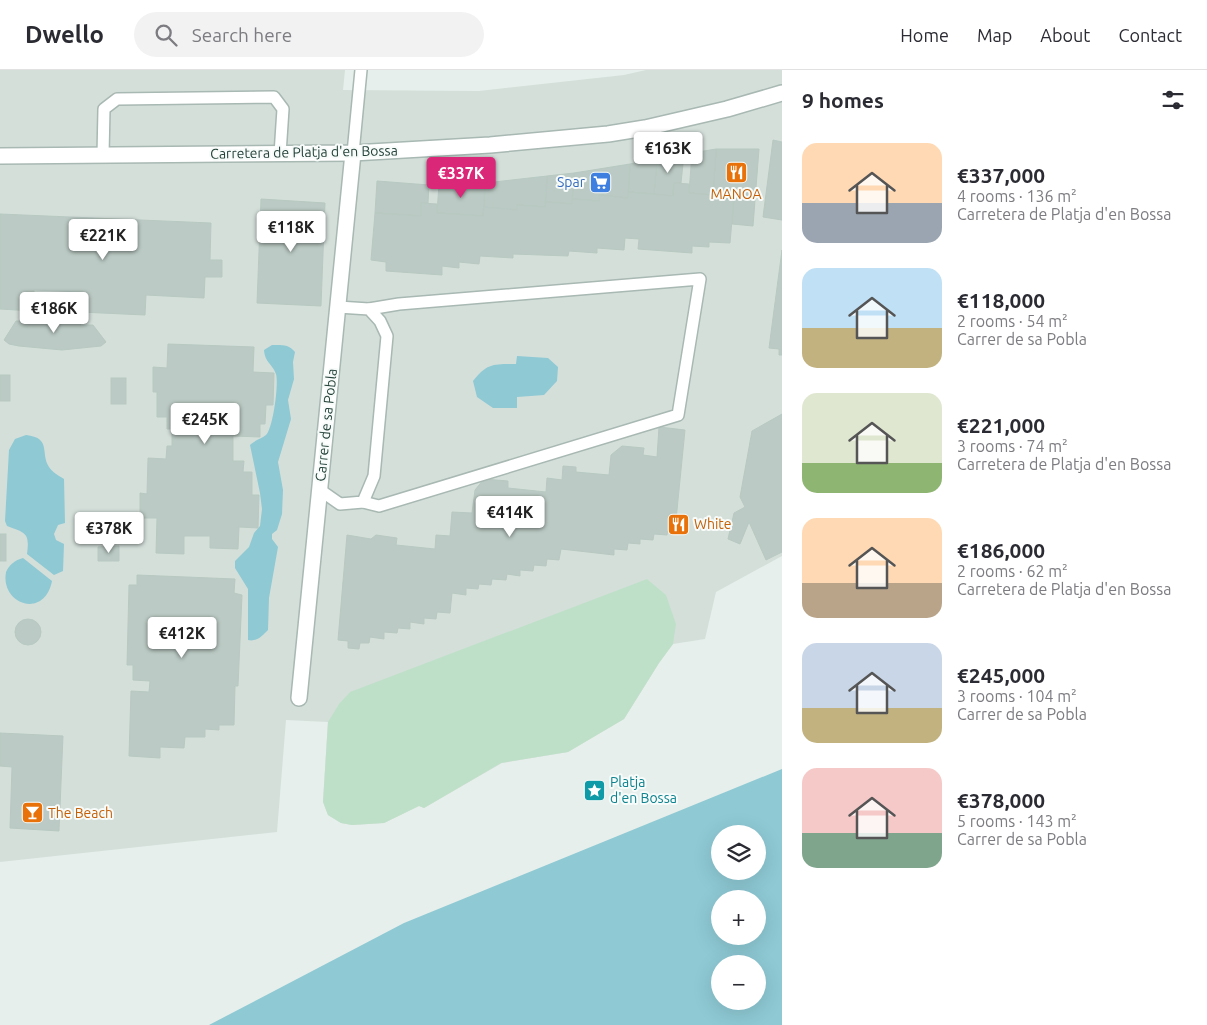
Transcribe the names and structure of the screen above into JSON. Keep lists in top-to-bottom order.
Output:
{
  "streets": {
    "street": ["Carretera de Platja d'en Bossa", "Carrer de sa Pobla"]
  },
  "crossings": [
    ["Carretera de Platja d'en Bossa", "Carrer de sa Pobla"]
  ],
  "places": {
    "restaurant": ["MANOA", "White"],
    "supermarket": ["Spar"],
    "place": ["Platja d'en Bossa"],
    "bar": ["The Beach"]
  },
  "page": {
    "header": "Dwello",
    "search": "Search here",
    "nav": [
      "Home",
      "Map",
      "About",
      "Contact"
    ],
    "heading": "9 homes",
    "list": [
      {
        "name": "€337,000",
        "note": "4 rooms · 136 m² · Carretera de Platja d'en Bossa"
      },
      {
        "name": "€118,000",
        "note": "2 rooms · 54 m² · Carrer de sa Pobla"
      },
      {
        "name": "€221,000",
        "note": "3 rooms · 74 m² · Carretera de Platja d'en Bossa"
      },
      {
        "name": "€186,000",
        "note": "2 rooms · 62 m² · Carretera de Platja d'en Bossa"
      },
      {
        "name": "€245,000",
        "note": "3 rooms · 104 m² · Carrer de sa Pobla"
      },
      {
        "name": "€378,000",
        "note": "5 rooms · 143 m² · Carrer de sa Pobla"
      }
    ],
    "price": [
      "€163K",
      "€337K",
      "€118K",
      "€221K",
      "€186K",
      "€245K",
      "€414K",
      "€378K",
      "€412K"
    ],
    "map_buttons": ["+", "−"]
  }
}
